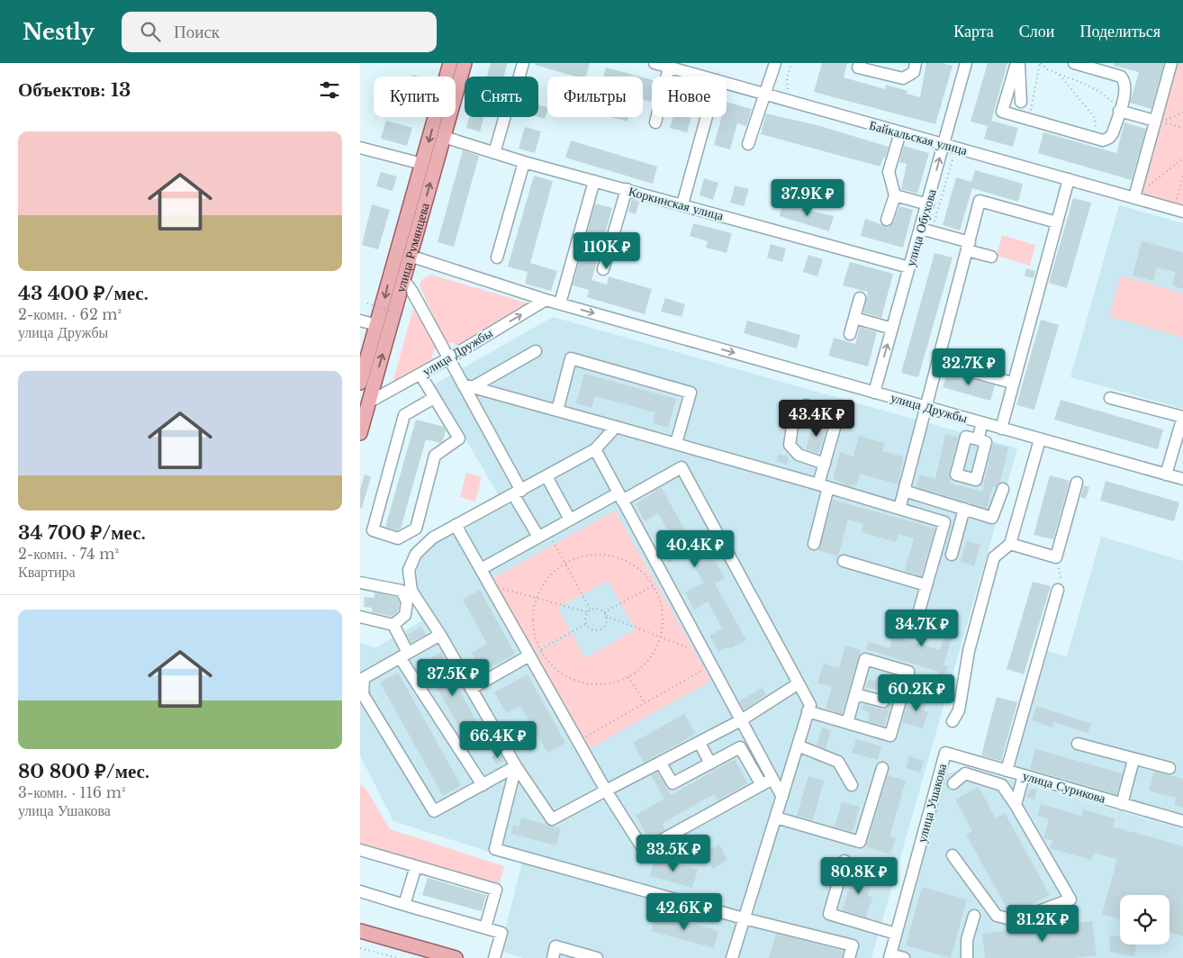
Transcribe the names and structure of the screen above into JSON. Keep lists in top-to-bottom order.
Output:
{
  "streets": {
    "main road": ["улица Румянцева"],
    "street": [
      "Байкальская улица",
      "Коркинская улица",
      "улица Обухова",
      "улица Дружбы",
      "улица Сурикова",
      "улица Ушакова"
    ]
  },
  "crossings": [
    ["Байкальская улица", "улица Обухова"],
    ["Коркинская улица", "улица Обухова"],
    ["Коркинская улица", "улица Румянцева"],
    ["улица Обухова", "улица Дружбы"],
    ["улица Румянцева", "улица Дружбы"],
    ["улица Сурикова", "улица Ушакова"]
  ],
  "page": {
    "header": "Nestly",
    "search": "Поиск",
    "nav": ["Карта", "Слои", "Поделиться"],
    "heading": "Объектов: 13",
    "chip": [
      "Купить",
      "Снять",
      "Фильтры",
      "Новое"
    ],
    "list": [
      {
        "name": "43 400 ₽/мес.",
        "note": "2-комн. · 62 m² · улица Дружбы"
      },
      {
        "name": "34 700 ₽/мес.",
        "note": "2-комн. · 74 m² · Квартира"
      },
      {
        "name": "80 800 ₽/мес.",
        "note": "3-комн. · 116 m² · улица Ушакова"
      }
    ],
    "price": [
      "37.9K ₽",
      "110K ₽",
      "32.7K ₽",
      "43.4K ₽",
      "40.4K ₽",
      "34.7K ₽",
      "37.5K ₽",
      "60.2K ₽",
      "66.4K ₽",
      "33.5K ₽",
      "80.8K ₽",
      "42.6K ₽",
      "31.2K ₽"
    ]
  }
}
